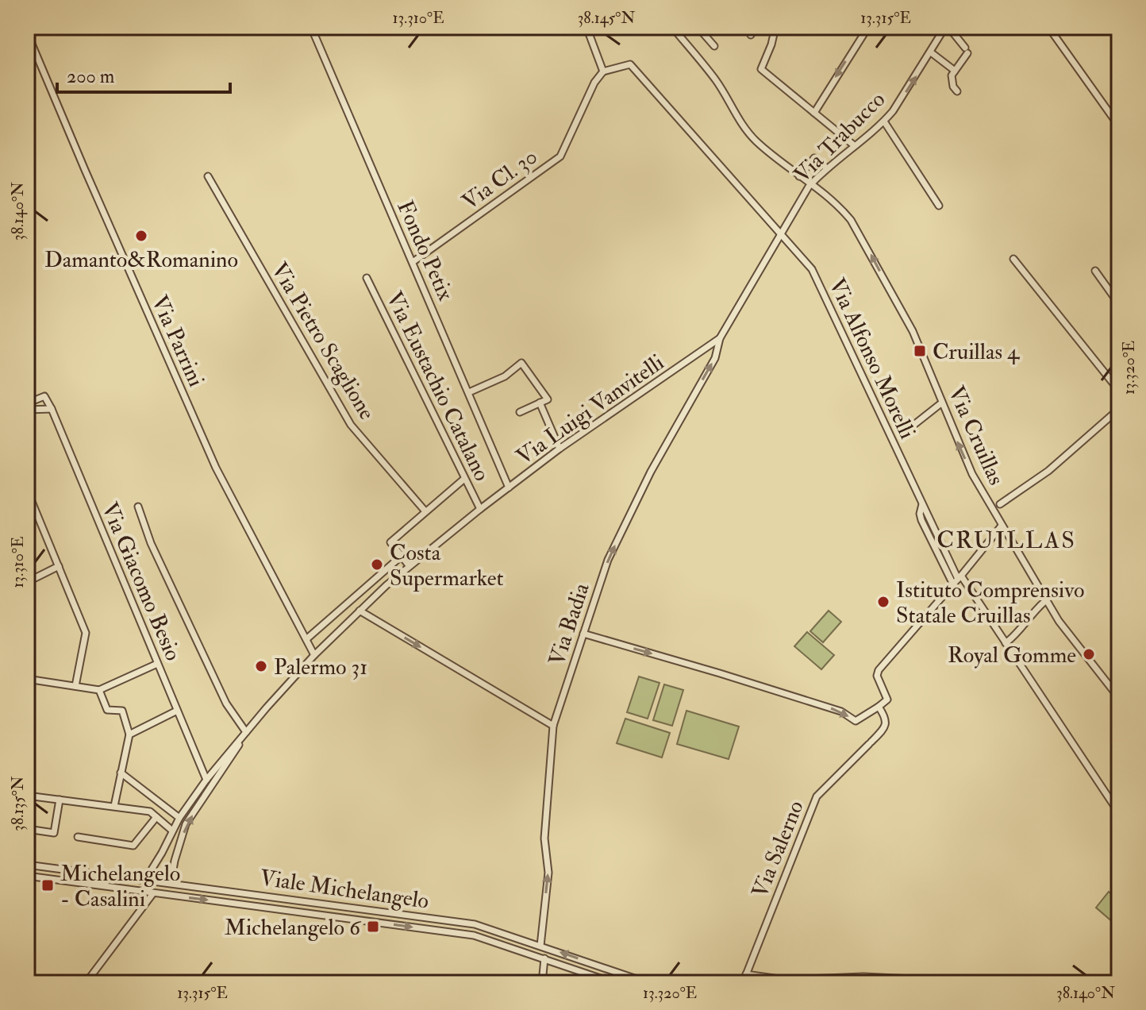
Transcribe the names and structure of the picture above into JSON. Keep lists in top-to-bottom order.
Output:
{
  "streets": {
    "street": [
      "Via Trabucco",
      "Via Cl. 30",
      "Fondo Petix",
      "Via Parrini",
      "Via Pietro Scaglione",
      "Via Alfonso Morelli",
      "Via Eustachio Catalano",
      "Via Luigi Vanvitelli",
      "Via Cruillas",
      "Via Giacomo Besio",
      "Via Badia",
      "Via Salerno",
      "Viale Michelangelo"
    ]
  },
  "crossings": [
    ["Via Trabucco", "Via Alfonso Morelli"],
    ["Via Trabucco", "Via Luigi Vanvitelli"],
    ["Via Trabucco", "Via Cruillas"],
    ["Via Trabucco", "Via Badia"],
    ["Via Cl. 30", "Fondo Petix"],
    ["Via Cl. 30", "Via Alfonso Morelli"],
    ["Fondo Petix", "Via Luigi Vanvitelli"],
    ["Via Parrini", "Via Luigi Vanvitelli"],
    ["Via Alfonso Morelli", "Via Salerno"],
    ["Via Eustachio Catalano", "Via Luigi Vanvitelli"],
    ["Via Luigi Vanvitelli", "Via Badia"],
    ["Via Cruillas", "Via Salerno"],
    ["Via Badia", "Viale Michelangelo"]
  ],
  "one_way": ["Via Cruillas", "Via Badia"],
  "districts": ["CRUILLAS"],
  "places": {
    "other": [
      "Damanto&Romanino",
      "Costa Supermarket",
      "Istituto Comprensivo Statale Cruillas",
      "Royal Gomme",
      "Palermo 31"
    ],
    "transit": ["Cruillas 4", "Michelangelo - Casalini", "Michelangelo 6"]
  },
  "scale_bar": "200 m",
  "coordinates": [
    "13.310°E",
    "38.145°N",
    "13.315°E",
    "38.140°N",
    "13.320°E",
    "38.135°N"
  ]
}
